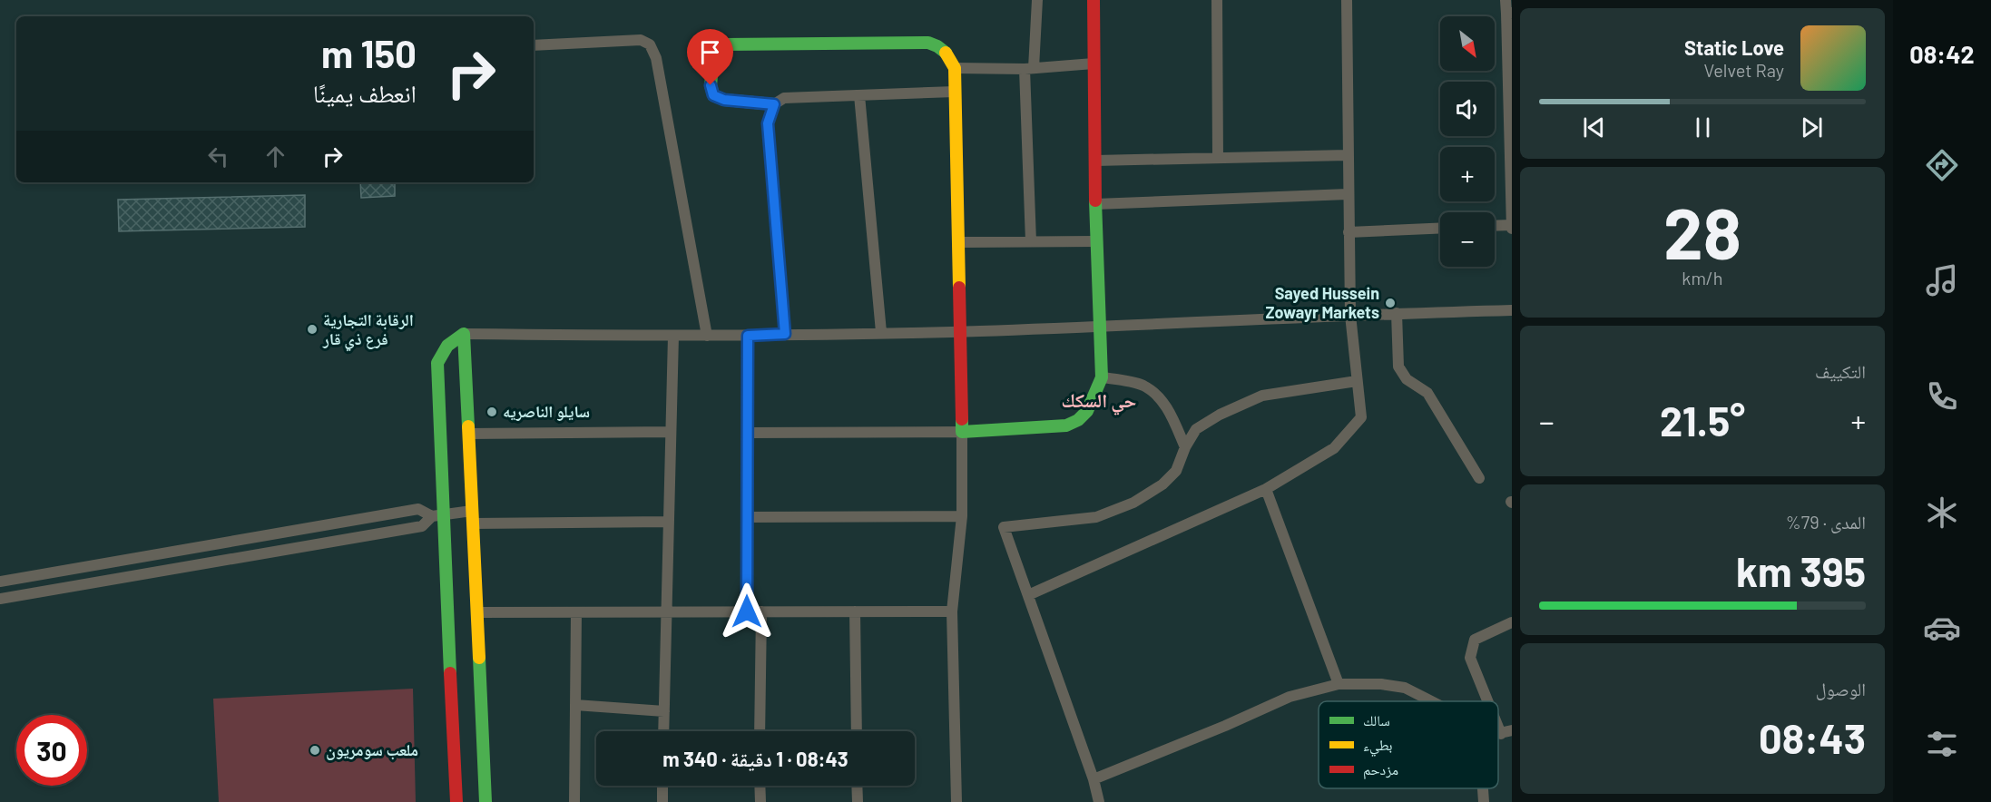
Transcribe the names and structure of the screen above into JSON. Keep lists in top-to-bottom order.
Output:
{
  "districts": ["حي السكك"],
  "places": [
    "Sayed Hussein Zowayr Markets",
    "الرقابة التجارية فرع ذي قار",
    "سايلو الناصريه",
    "ملعب سومريون"
  ],
  "legend": ["سالك", "بطيء", "مزدحم"],
  "north": "bottom right",
  "page": {
    "tabs": "08:42",
    "map_buttons": ["+", "−"],
    "turn": ["150 m", "انعطف يمينًا"],
    "song": ["Static Love", "Velvet Ray"],
    "tile": [
      ["28", "km/h"],
      "التكييف",
      ["المدى · 79%", "395 km"],
      ["الوصول", "08:43"]
    ],
    "heat": ["−", "21.5°", "+"],
    "limit": "30",
    "trip": "08:43 · 1 دقيقة · 340 m"
  }
}
